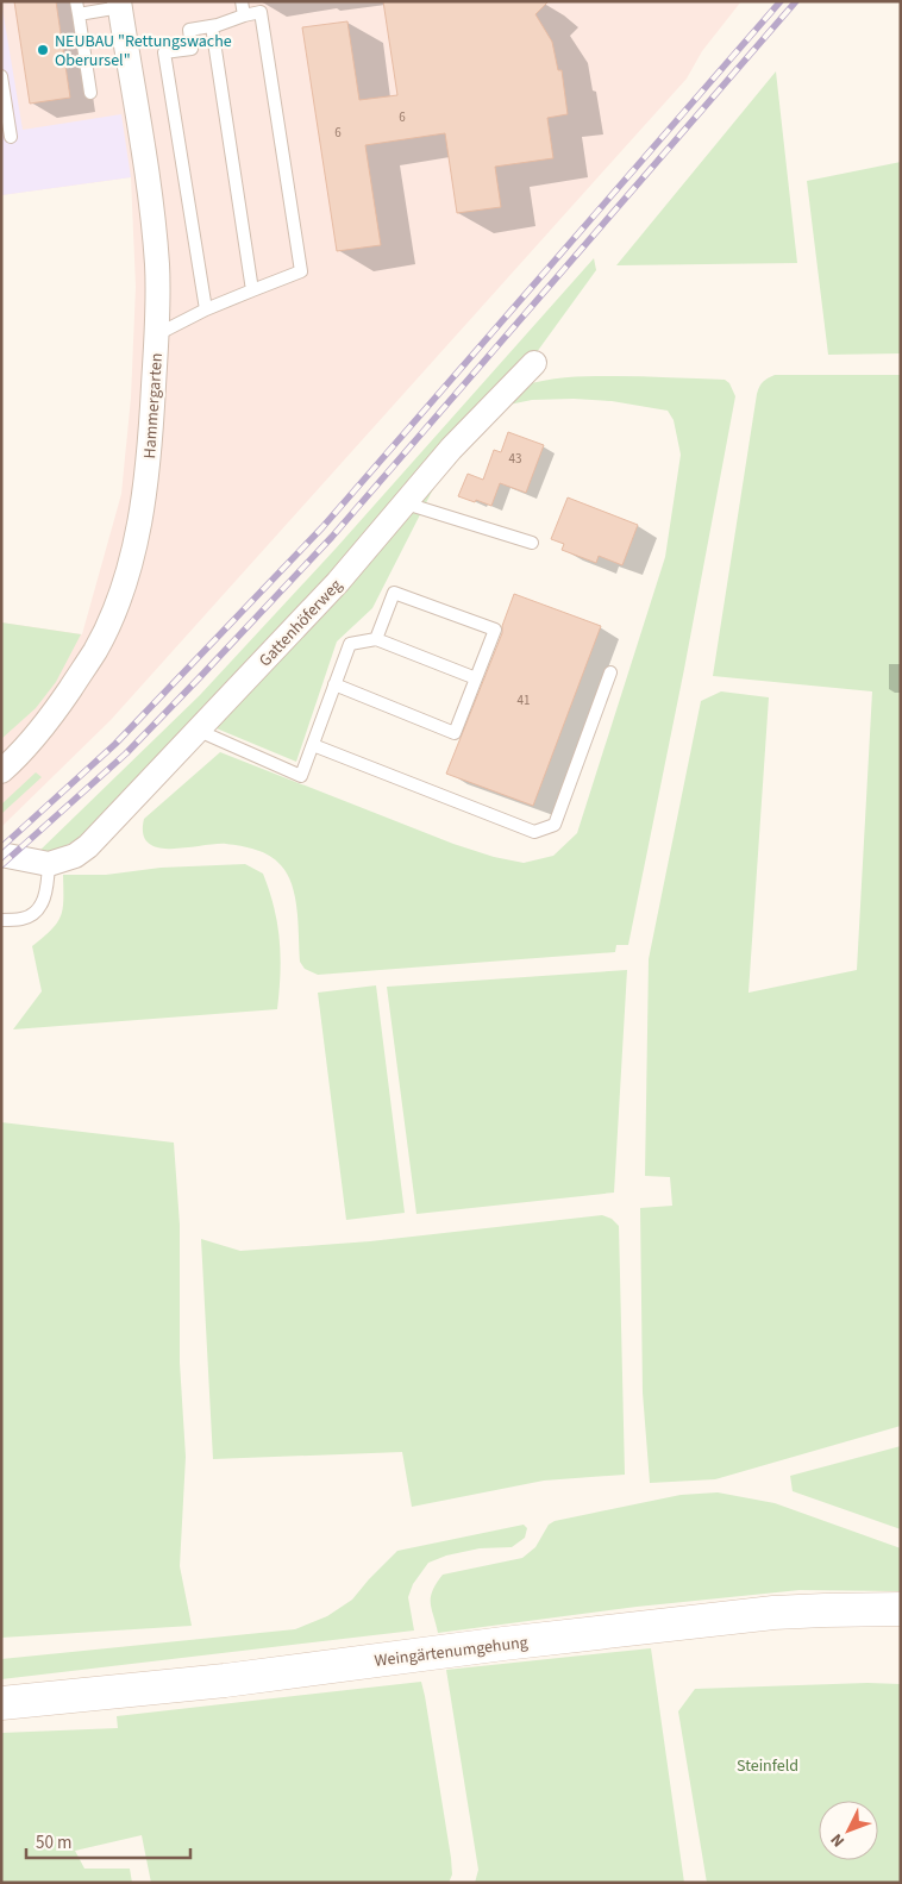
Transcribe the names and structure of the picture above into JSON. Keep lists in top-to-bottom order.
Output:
{
  "streets": {
    "main road": ["Weingärtenumgehung"],
    "street": ["Hammergarten", "Gattenhöferweg"]
  },
  "parks": ["Steinfeld"],
  "places": ["NEUBAU \"Rettungswache Oberursel\""],
  "house_numbers": [
    "6",
    "6",
    "43",
    "41"
  ],
  "scale_bar": "50 m",
  "north": "bottom left"
}
